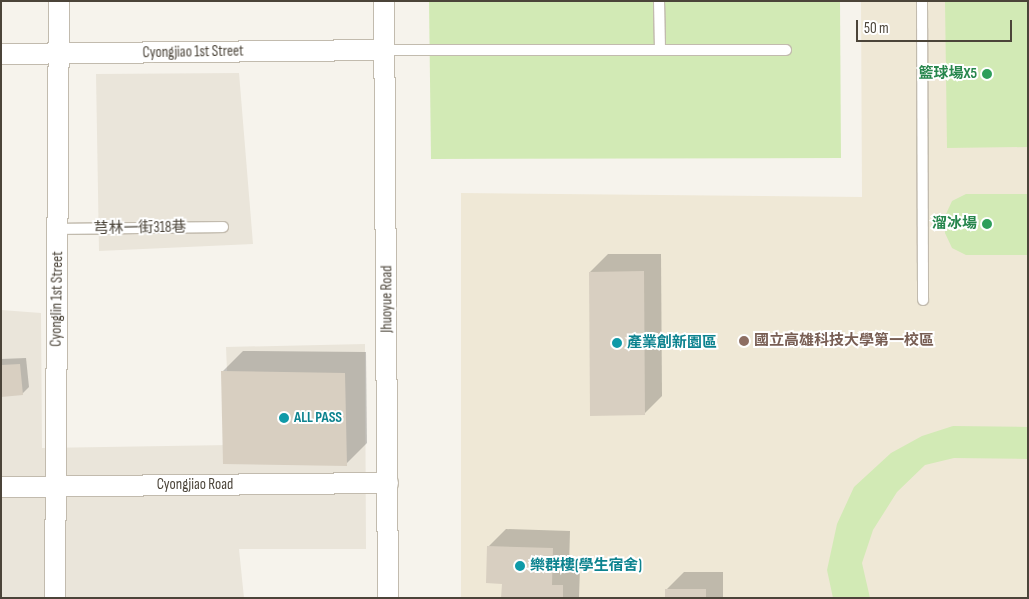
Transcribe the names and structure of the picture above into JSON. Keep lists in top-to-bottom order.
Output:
{
  "streets": {
    "street": [
      "Cyongjiao 1st Street",
      "Cyonglin 1st Street",
      "Jhuoyue Road",
      "Cyongjiao Road"
    ],
    "lane": ["芎林一街318巷"]
  },
  "crossings": [
    ["Cyongjiao 1st Street", "Cyonglin 1st Street"],
    ["Cyongjiao 1st Street", "Jhuoyue Road"],
    ["芎林一街318巷", "Cyonglin 1st Street"],
    ["Cyonglin 1st Street", "Cyongjiao Road"],
    ["Jhuoyue Road", "Cyongjiao Road"]
  ],
  "places": [
    "籃球場X5",
    "溜冰場",
    "國立高雄科技大學第一校區",
    "產業創新園區",
    "ALL PASS",
    "樂群樓(學生宿舍)"
  ],
  "scale_bar": "50 m"
}
